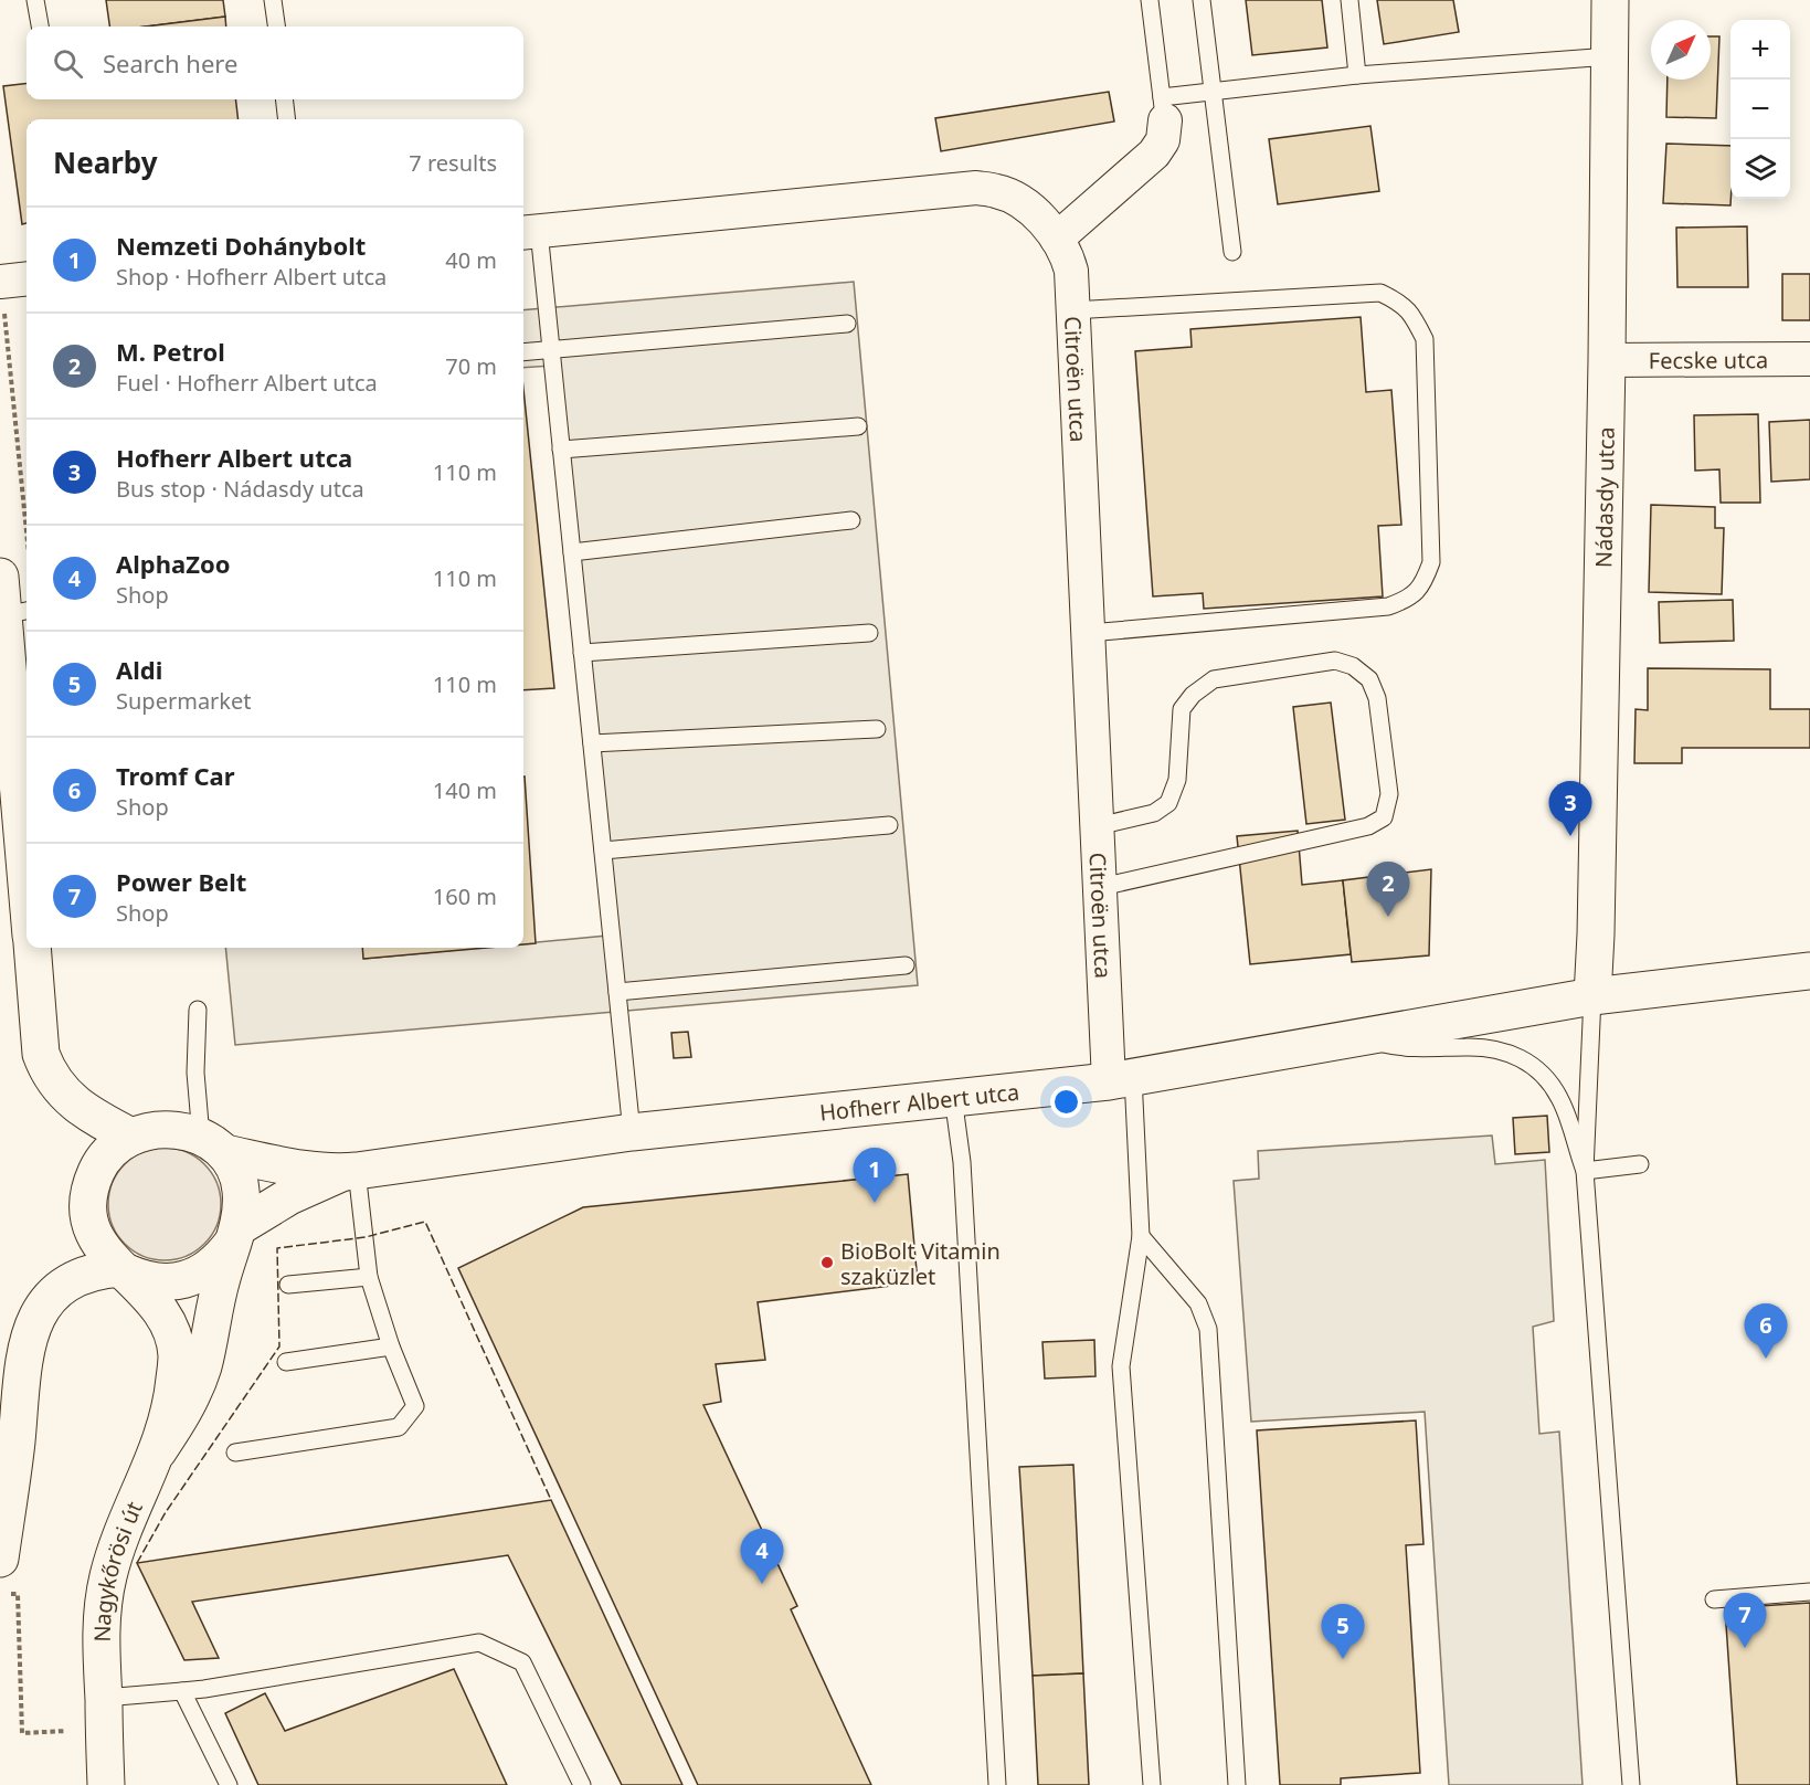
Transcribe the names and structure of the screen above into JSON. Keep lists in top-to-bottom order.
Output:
{
  "streets": {
    "street": [
      "Fecske utca",
      "Citroën utca",
      "Nádasdy utca",
      "Hofherr Albert utca",
      "Nagykőrösi út"
    ]
  },
  "crossings": [
    ["Fecske utca", "Nádasdy utca"],
    ["Citroën utca", "Hofherr Albert utca"],
    ["Nádasdy utca", "Hofherr Albert utca"],
    ["Hofherr Albert utca", "Nagykőrösi út"]
  ],
  "places": ["BioBolt Vitamin szaküzlet"],
  "north": "top right",
  "page": {
    "map_buttons": ["+", "−"],
    "search": "Search here",
    "heading": ["Nearby", "7 results"],
    "list": [
      {
        "mark": "1",
        "name": "Nemzeti Dohánybolt",
        "note": "Shop · Hofherr Albert utca",
        "value": "40 m"
      },
      {
        "mark": "2",
        "name": "M. Petrol",
        "note": "Fuel · Hofherr Albert utca",
        "value": "70 m"
      },
      {
        "mark": "3",
        "name": "Hofherr Albert utca",
        "note": "Bus stop · Nádasdy utca",
        "value": "110 m"
      },
      {
        "mark": "4",
        "name": "AlphaZoo",
        "note": "Shop",
        "value": "110 m"
      },
      {
        "mark": "5",
        "name": "Aldi",
        "note": "Supermarket",
        "value": "110 m"
      },
      {
        "mark": "6",
        "name": "Tromf Car",
        "note": "Shop",
        "value": "140 m"
      },
      {
        "mark": "7",
        "name": "Power Belt",
        "note": "Shop",
        "value": "160 m"
      }
    ],
    "pins": [
      "3",
      "2",
      "1",
      "6",
      "4",
      "7",
      "5"
    ]
  }
}
